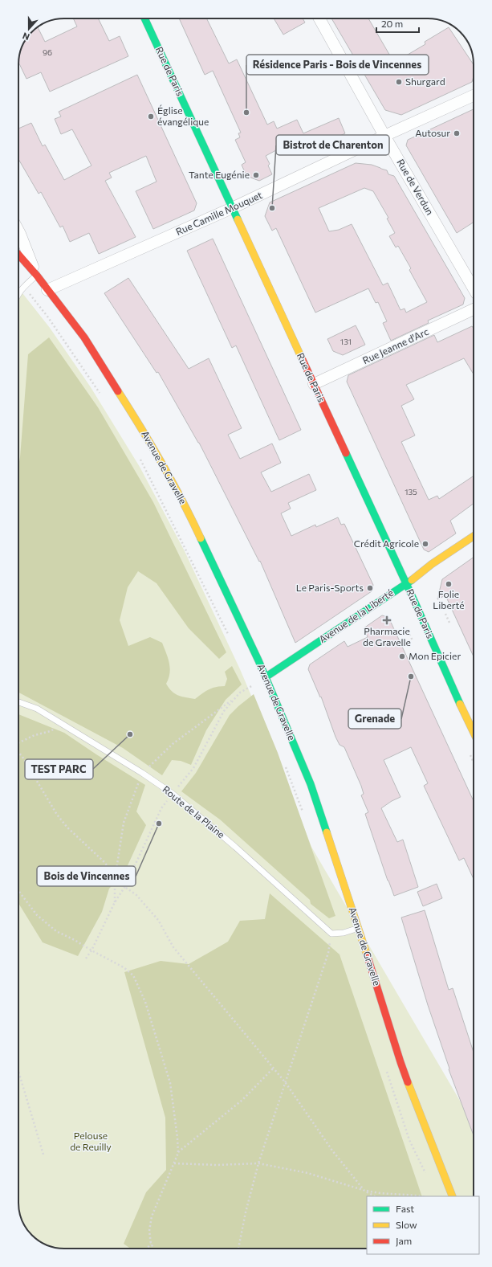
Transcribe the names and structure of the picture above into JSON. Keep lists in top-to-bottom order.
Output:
{
  "streets": {
    "street": [
      "Rue de Paris",
      "Rue de Verdun",
      "Rue Camille Mouquet",
      "Rue Jeanne d'Arc",
      "Avenue de Gravelle",
      "Avenue de la Liberté"
    ],
    "lane": ["Route de la Plaine"]
  },
  "crossings": [
    ["Rue de Paris", "Rue Camille Mouquet"],
    ["Rue de Paris", "Rue Jeanne d'Arc"],
    ["Rue de Paris", "Avenue de la Liberté"],
    ["Rue de Verdun", "Rue Camille Mouquet"],
    ["Rue Camille Mouquet", "Avenue de Gravelle"],
    ["Avenue de Gravelle", "Avenue de la Liberté"]
  ],
  "parks": ["Pelouse de Reuilly"],
  "places": {
    "other": [
      "Shurgard",
      "Résidence Paris - Bois de Vincennes",
      "Église évangélique",
      "Autosur",
      "Tante Eugénie",
      "Bistrot de Charenton",
      "Crédit Agricole",
      "Folie Liberté",
      "Le Paris-Sports",
      "Mon Epicier",
      "Grenade",
      "TEST PARC",
      "Bois de Vincennes"
    ],
    "health": ["Pharmacie de Gravelle"]
  },
  "house_numbers": ["96", "131", "135"],
  "legend": ["Fast", "Slow", "Jam"],
  "scale_bar": "20 m",
  "north": "bottom"
}
